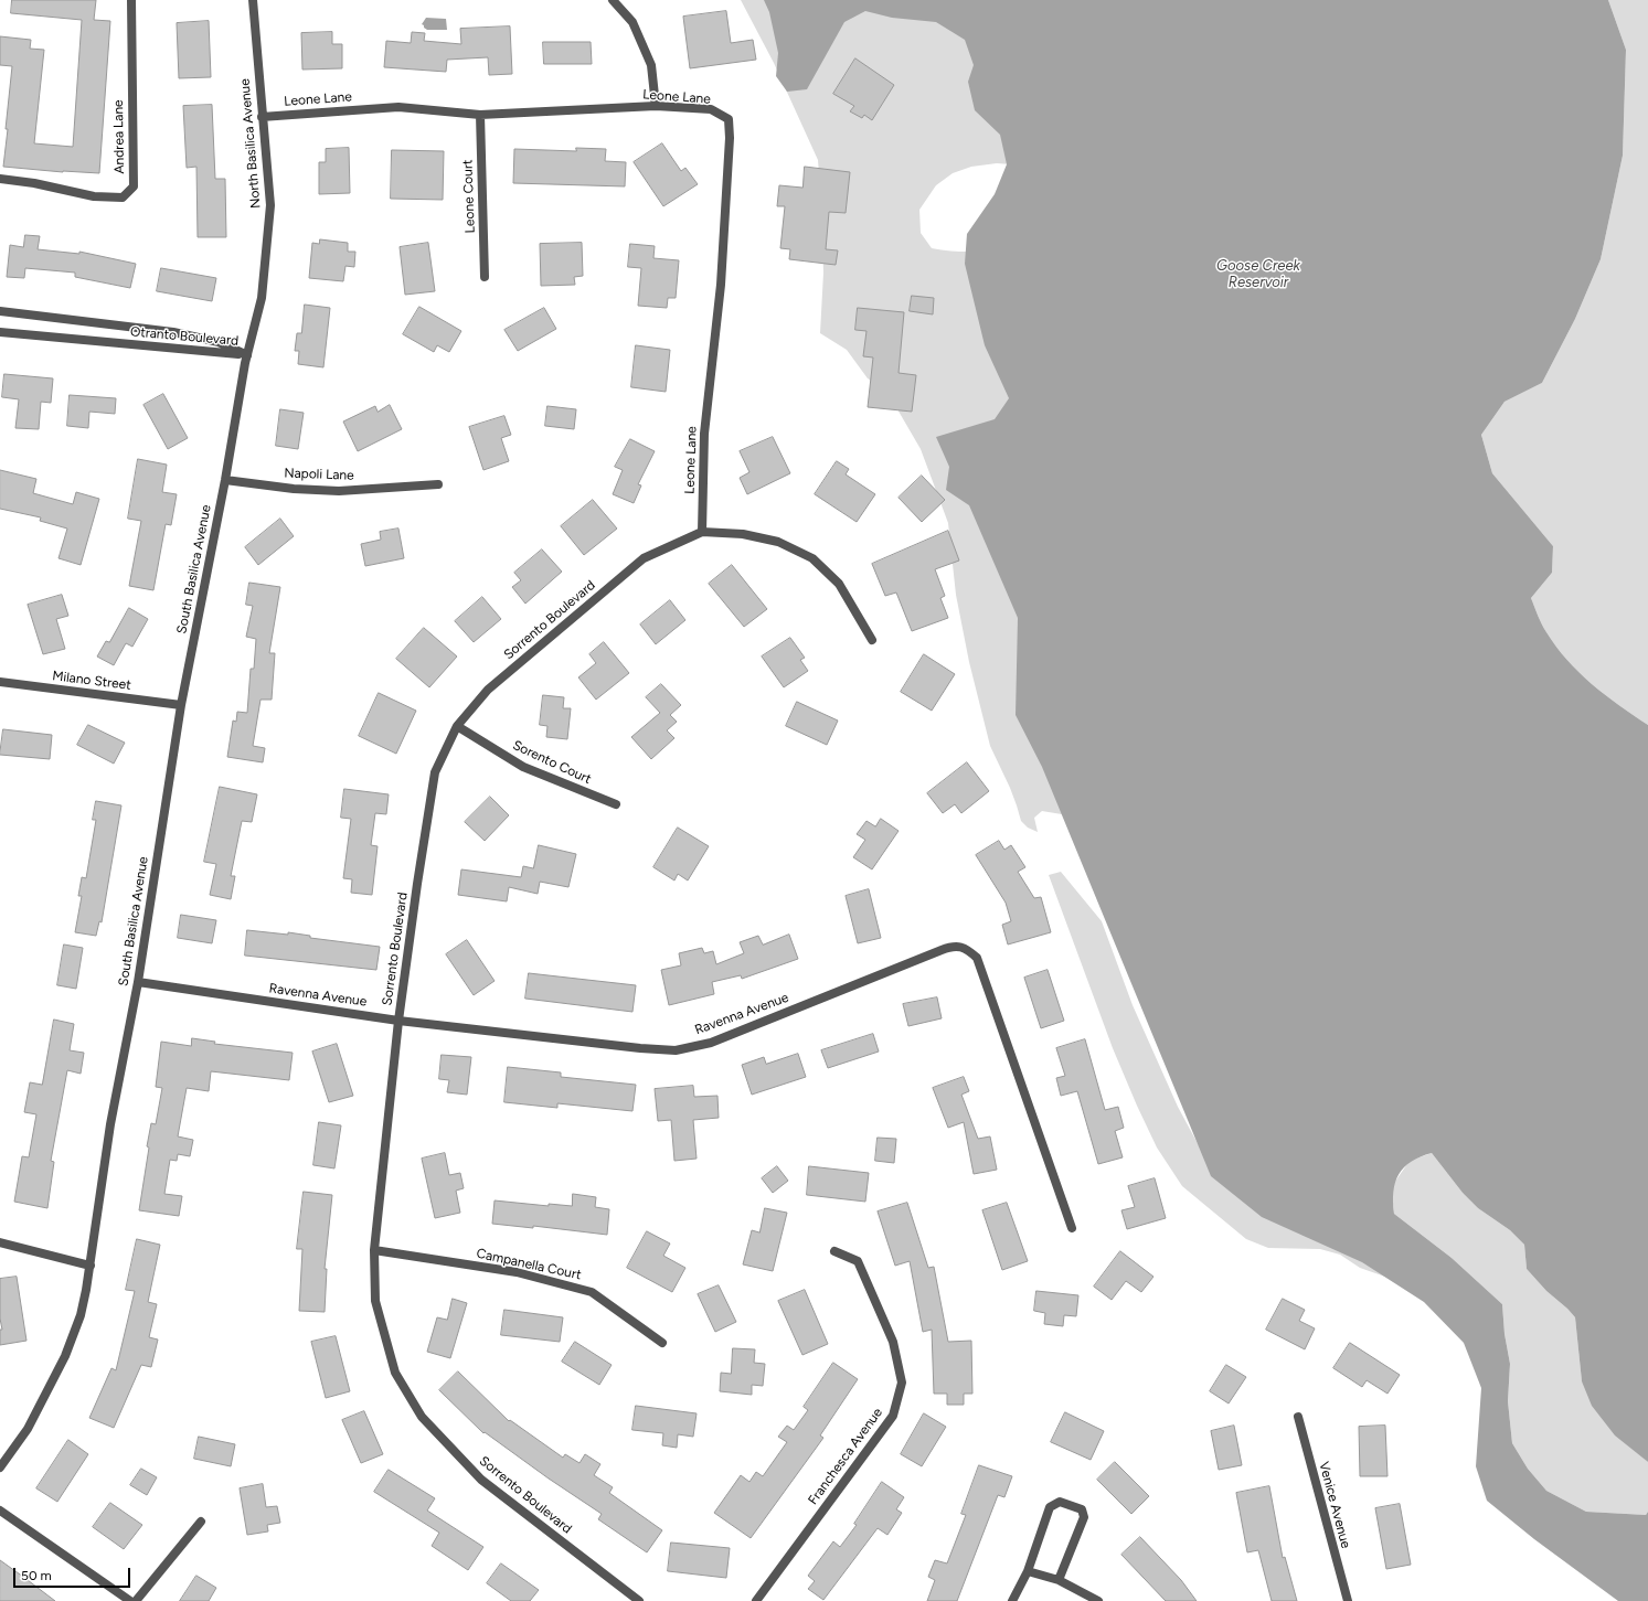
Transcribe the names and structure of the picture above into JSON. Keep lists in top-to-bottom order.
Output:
{
  "streets": {
    "street": [
      "Leone Lane",
      "Andrea Lane",
      "North Basilica Avenue",
      "Leone Court",
      "Otranto Boulevard",
      "Napoli Lane",
      "South Basilica Avenue",
      "Sorrento Boulevard",
      "Milano Street",
      "Sorento Court",
      "Ravenna Avenue",
      "Campanella Court",
      "Franchesca Avenue",
      "Venice Avenue"
    ]
  },
  "crossings": [
    ["Leone Lane", "North Basilica Avenue"],
    ["Leone Lane", "Leone Court"],
    ["Leone Lane", "Sorrento Boulevard"],
    ["North Basilica Avenue", "Otranto Boulevard"],
    ["North Basilica Avenue", "South Basilica Avenue"],
    ["Otranto Boulevard", "South Basilica Avenue"],
    ["Napoli Lane", "South Basilica Avenue"],
    ["South Basilica Avenue", "Milano Street"],
    ["South Basilica Avenue", "Ravenna Avenue"],
    ["Sorrento Boulevard", "Sorento Court"],
    ["Sorrento Boulevard", "Ravenna Avenue"],
    ["Sorrento Boulevard", "Campanella Court"]
  ],
  "water": ["Goose Creek Reservoir"],
  "scale_bar": "50 m"
}
